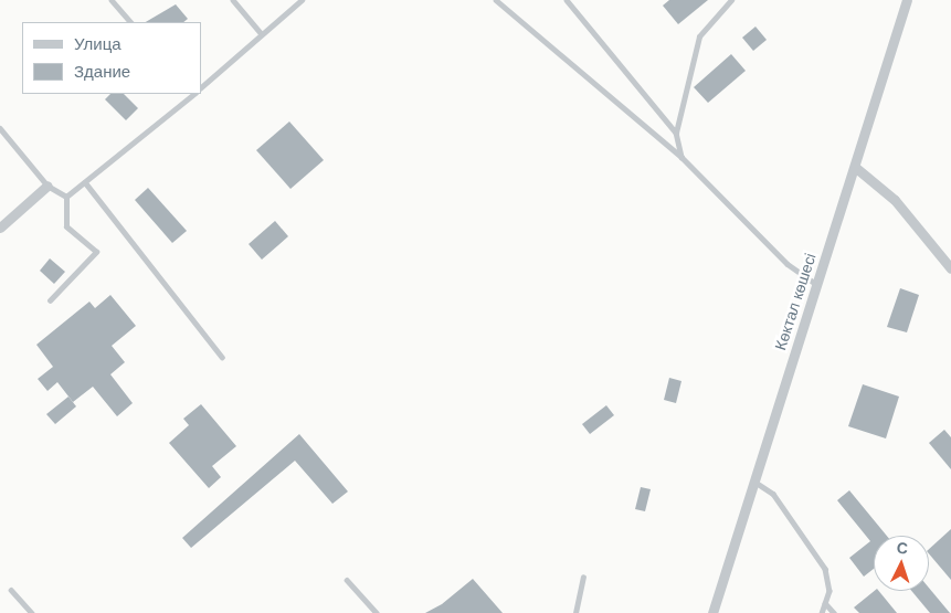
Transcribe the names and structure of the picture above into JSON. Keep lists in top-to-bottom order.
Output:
{
  "streets": {
    "street": ["Көктал көшесі"]
  },
  "legend": ["Улица", "Здание"],
  "north": "top"
}
